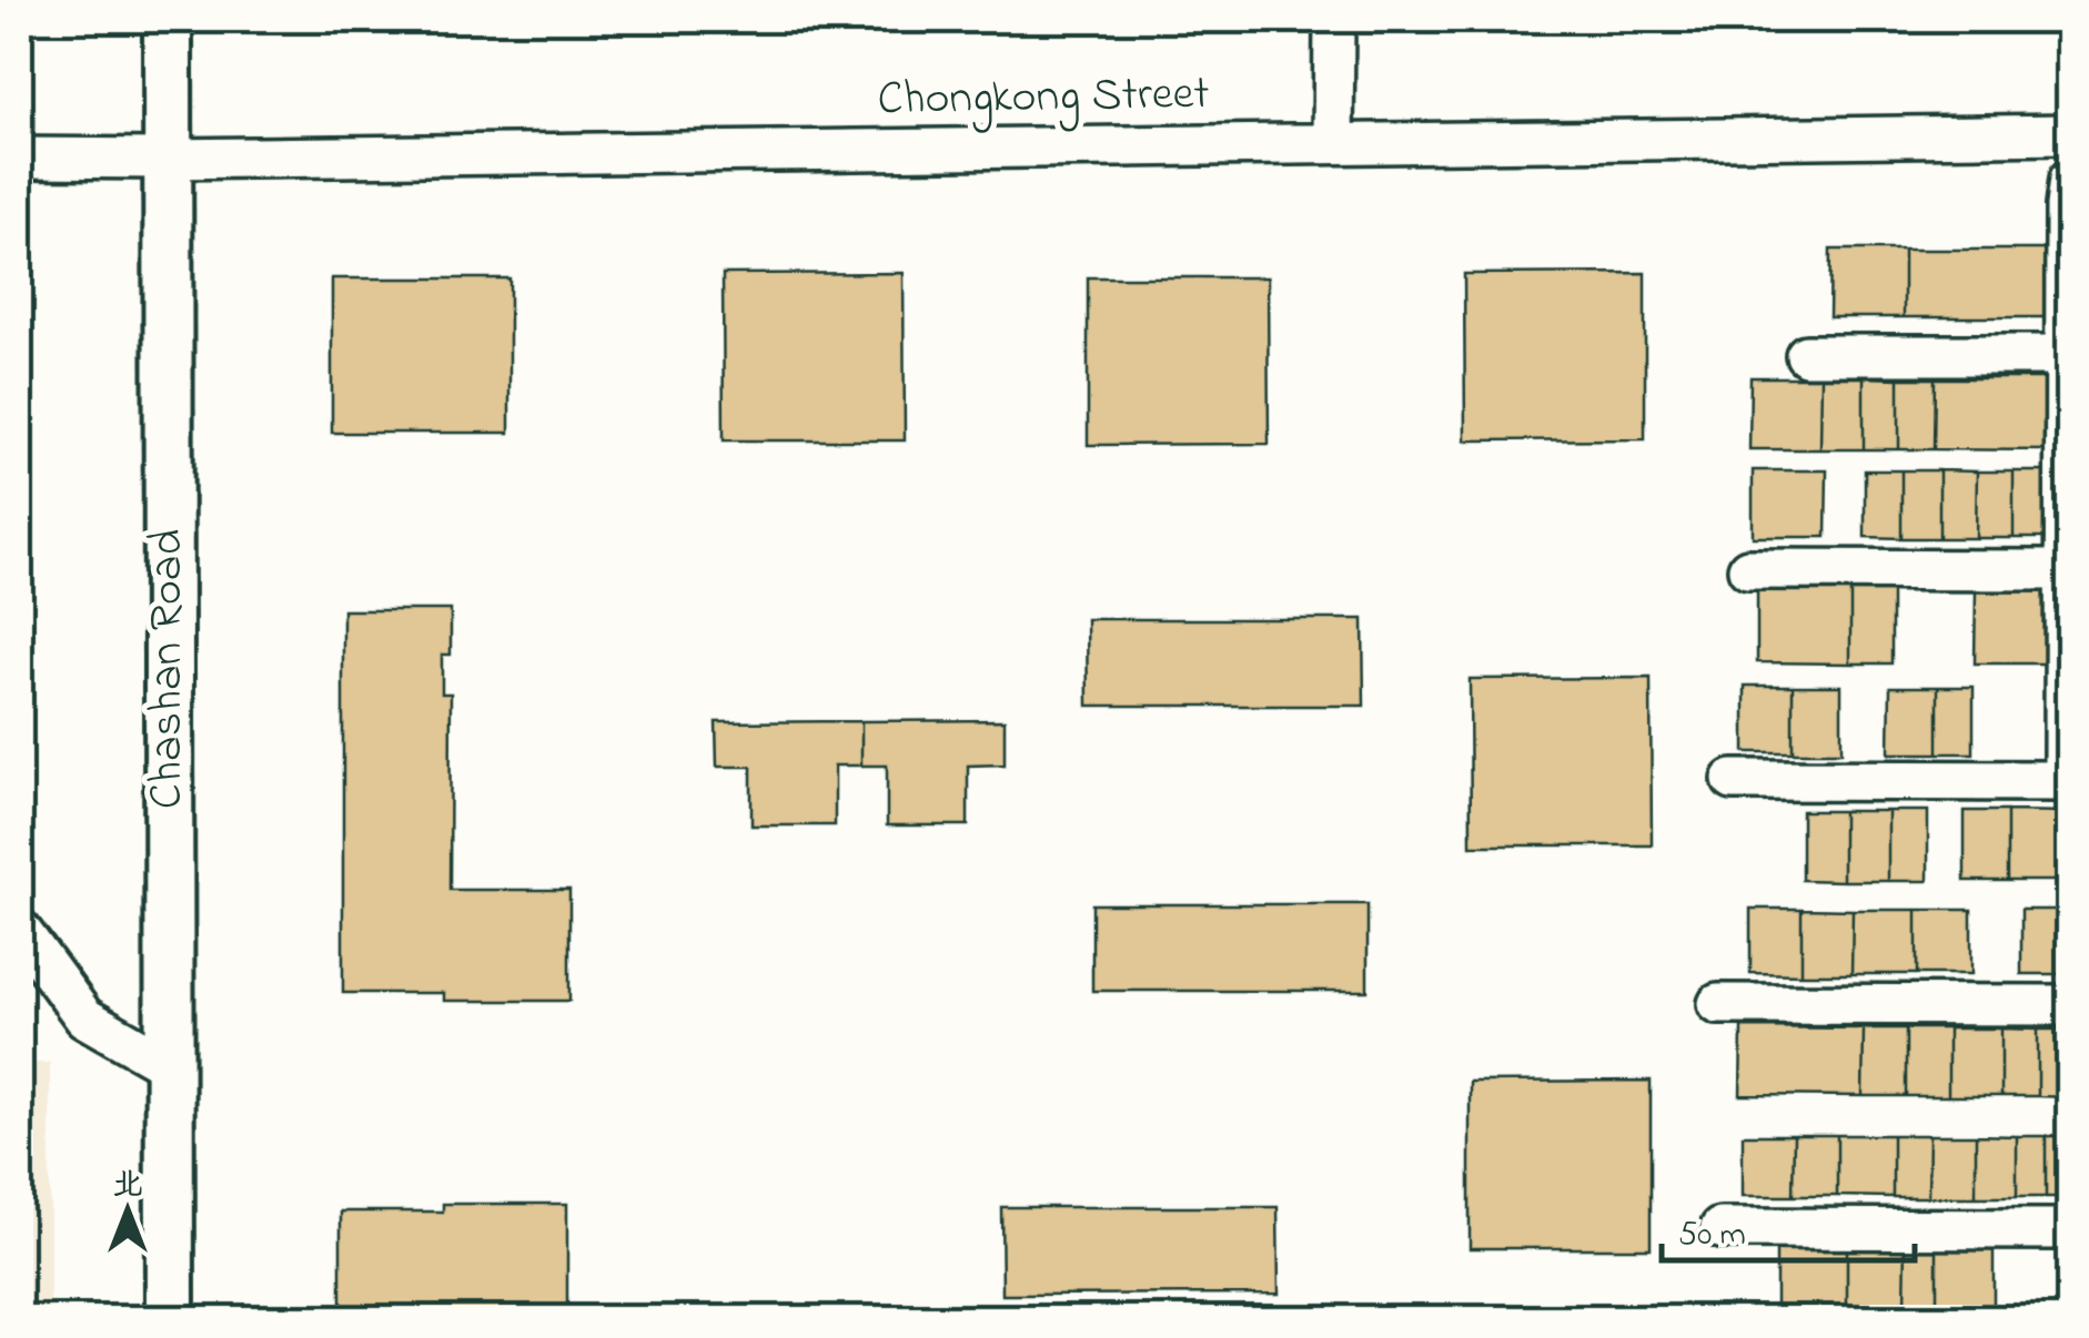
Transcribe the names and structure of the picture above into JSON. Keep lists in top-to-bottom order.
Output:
{
  "streets": {
    "main road": ["Chashan Road"],
    "street": ["Chongkong Street"]
  },
  "crossings": [
    ["Chongkong Street", "Chashan Road"]
  ],
  "scale_bar": "50 m",
  "north": "top"
}
